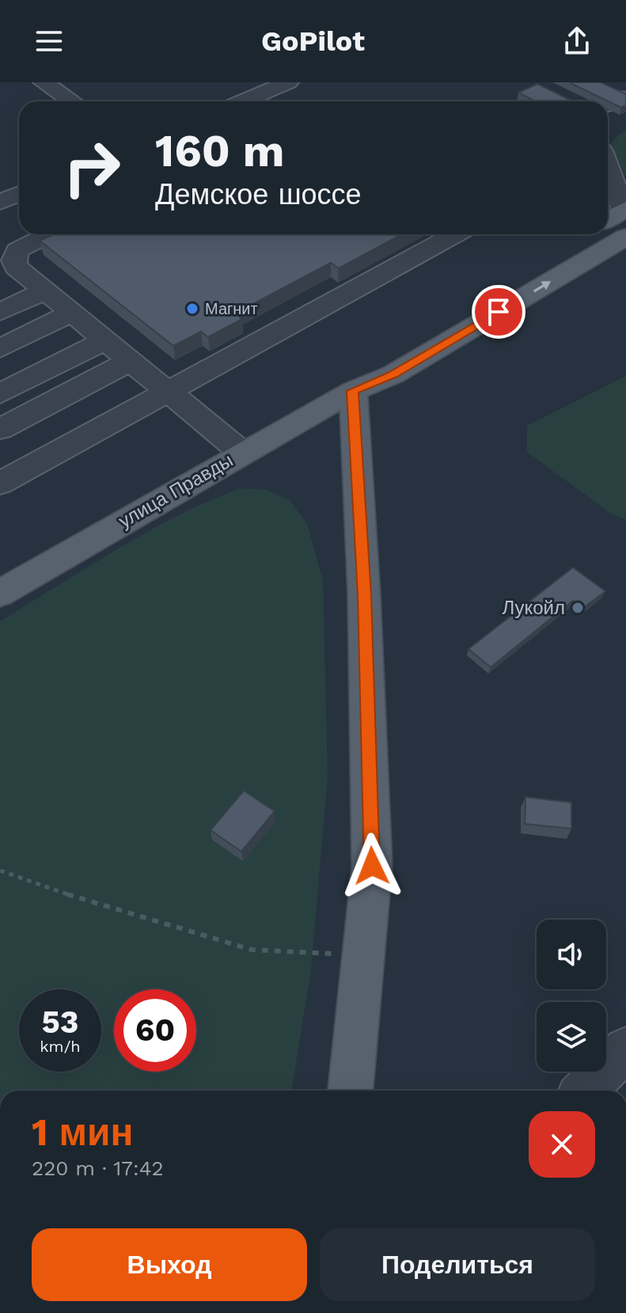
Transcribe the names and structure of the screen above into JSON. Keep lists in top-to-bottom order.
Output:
{
  "streets": {
    "main road": ["улица Правды"]
  },
  "one_way": ["улица Правды"],
  "places": ["Магнит", "Лукойл"],
  "page": {
    "header": "GoPilot",
    "turn": ["160 m", "Демское шоссе"],
    "speed": "53 km/h",
    "limit": "60",
    "heading": ["1 мин", "220 m · 17:42"],
    "buttons": ["Выход", "Поделиться"]
  }
}
